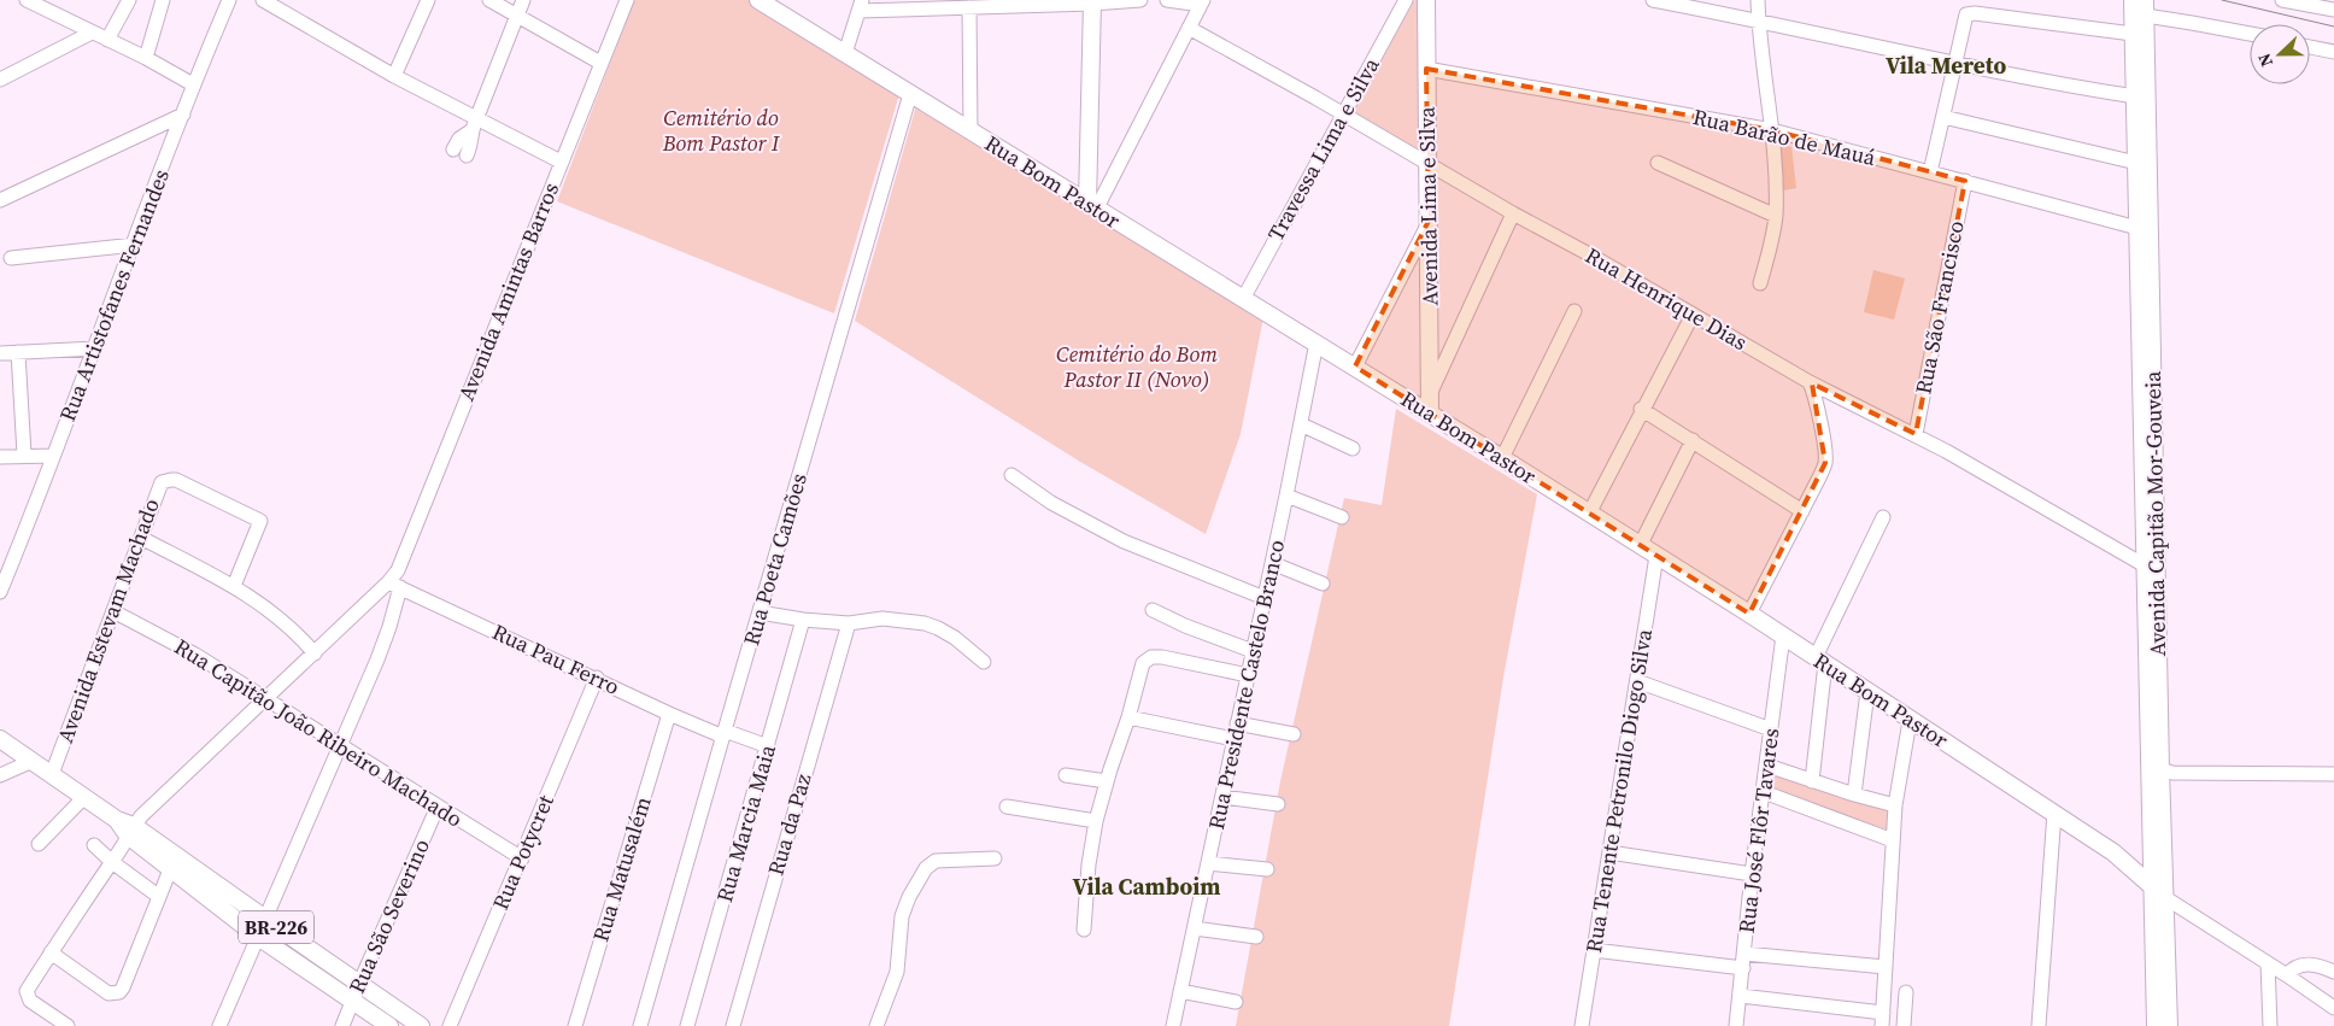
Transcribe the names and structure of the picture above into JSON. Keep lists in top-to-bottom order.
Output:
{
  "streets": {
    "main road": [
      "Rua Bom Pastor",
      "Avenida Lima e Silva",
      "Avenida Capitão Mor-Gouveia",
      "BR-226"
    ],
    "street": [
      "Rua Barão de Mauá",
      "Travessa Lima e Silva",
      "Avenida Amintas Barros",
      "Rua Artistofanes Fernandes",
      "Rua Henrique Dias",
      "Rua São Francisco",
      "Rua Poeta Camões",
      "Avenida Estevam Machado",
      "Rua Pau Ferro",
      "Rua Presidente Castelo Branco",
      "Rua Capitão João Ribeiro Machado",
      "Rua Tenente Petronilo Diogo Silva",
      "Rua Marcia Maia",
      "Rua da Paz",
      "Rua José Flôr Tavares",
      "Rua Potycret",
      "Rua Matusalém",
      "Rua São Severino"
    ]
  },
  "crossings": [
    ["Rua Barão de Mauá", "Avenida Lima e Silva"],
    ["Rua Barão de Mauá", "Rua São Francisco"],
    ["Rua Barão de Mauá", "Avenida Capitão Mor-Gouveia"],
    ["Travessa Lima e Silva", "Rua Bom Pastor"],
    ["Travessa Lima e Silva", "Rua Henrique Dias"],
    ["Rua Bom Pastor", "Avenida Lima e Silva"],
    ["Rua Bom Pastor", "Avenida Capitão Mor-Gouveia"],
    ["Rua Bom Pastor", "Rua Poeta Camões"],
    ["Rua Bom Pastor", "Rua Presidente Castelo Branco"],
    ["Rua Bom Pastor", "Rua Tenente Petronilo Diogo Silva"],
    ["Rua Bom Pastor", "Rua José Flôr Tavares"],
    ["Avenida Lima e Silva", "Rua Henrique Dias"],
    ["Avenida Amintas Barros", "Rua Pau Ferro"],
    ["Rua Henrique Dias", "Rua São Francisco"],
    ["Rua Henrique Dias", "Avenida Capitão Mor-Gouveia"],
    ["Rua Poeta Camões", "Rua Pau Ferro"],
    ["Avenida Estevam Machado", "Rua Capitão João Ribeiro Machado"],
    ["Avenida Estevam Machado", "BR-226"],
    ["Rua Pau Ferro", "Rua Marcia Maia"],
    ["Rua Pau Ferro", "Rua Potycret"],
    ["Rua Pau Ferro", "Rua Matusalém"],
    ["Rua Capitão João Ribeiro Machado", "Rua Potycret"],
    ["Rua Capitão João Ribeiro Machado", "Rua São Severino"],
    ["Rua São Severino", "BR-226"]
  ],
  "districts": ["Vila Mereto", "Vila Camboim"],
  "parks": ["Cemitério do Bom Pastor I", "Cemitério do Bom Pastor II (Novo)"],
  "north": "left"
}
